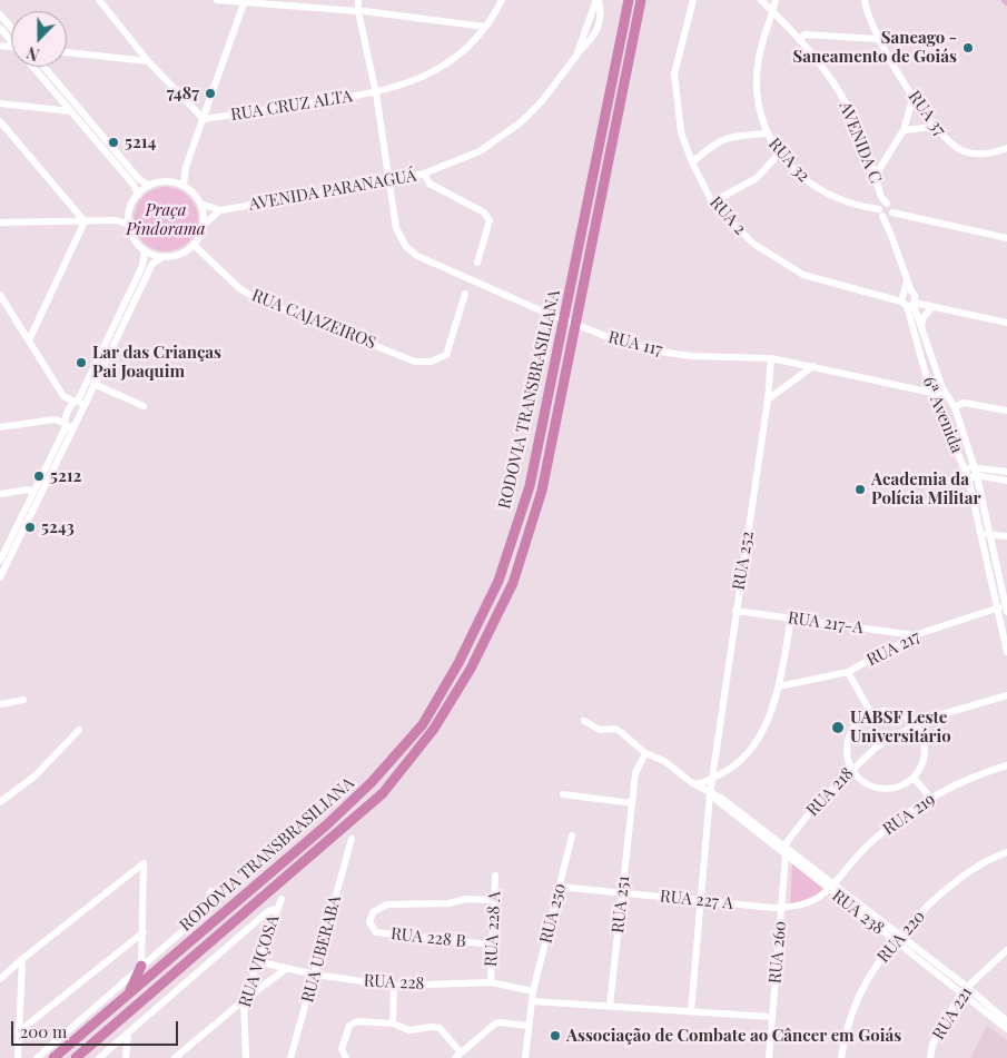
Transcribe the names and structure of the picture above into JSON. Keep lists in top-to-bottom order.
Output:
{
  "streets": {
    "highway": ["RODOVIA TRANSBRASILIANA"],
    "street": [
      "RUA CRUZ ALTA",
      "RUA 37",
      "AVENIDA C",
      "RUA 32",
      "AVENIDA PARANAGUÁ",
      "RUA 2",
      "RUA CAJAZEIROS",
      "RUA 117",
      "6ª Avenida",
      "RUA 252",
      "RUA 217-A",
      "RUA 217",
      "RUA 218",
      "RUA 219",
      "RUA 227 A",
      "RUA 251",
      "RUA 238",
      "RUA 250",
      "RUA 228 A",
      "RUA 220",
      "RUA 228 B",
      "RUA UBERABA",
      "RUA 260",
      "RUA VIÇOSA",
      "RUA 228",
      "RUA 221"
    ]
  },
  "crossings": [
    ["RUA CRUZ ALTA", "RUA 117"],
    ["AVENIDA C", "RUA 32"],
    ["AVENIDA C", "RUA 2"],
    ["AVENIDA C", "6ª Avenida"],
    ["AVENIDA PARANAGUÁ", "RUA CAJAZEIROS"],
    ["AVENIDA PARANAGUÁ", "RUA 117"],
    ["RUA 2", "6ª Avenida"],
    ["RUA 117", "6ª Avenida"],
    ["RUA 117", "RUA 252"],
    ["6ª Avenida", "RUA 217"],
    ["RUA 252", "RUA 217-A"],
    ["RUA 252", "RUA 227 A"],
    ["RUA 252", "RUA 238"],
    ["RUA 217-A", "RUA 217"],
    ["RUA 218", "RUA 238"],
    ["RUA 218", "RUA 260"],
    ["RUA 219", "RUA 227 A"],
    ["RUA 219", "RUA 238"],
    ["RUA 227 A", "RUA 251"],
    ["RUA 227 A", "RUA 238"],
    ["RUA 227 A", "RUA 250"],
    ["RUA 227 A", "RUA 260"],
    ["RUA 251", "RUA 238"],
    ["RUA 238", "RUA 220"],
    ["RUA 238", "RUA 260"],
    ["RUA 238", "RUA 221"],
    ["RUA 250", "RUA 228"],
    ["RUA 228 A", "RUA 228 B"],
    ["RUA 228 A", "RUA 228"],
    ["RUA UBERABA", "RUA 228"],
    ["RUA VIÇOSA", "RUA 228"]
  ],
  "parks": ["Praça Pindorama"],
  "places": [
    "Saneago - Saneamento de Goiás",
    "7487",
    "5214",
    "Lar das Crianças Pai Joaquim",
    "5212",
    "Academia da Polícia Militar",
    "5243",
    "UABSF Leste Universitário",
    "Associação de Combate ao Câncer em Goiás"
  ],
  "scale_bar": "200 m",
  "north": "bottom"
}
